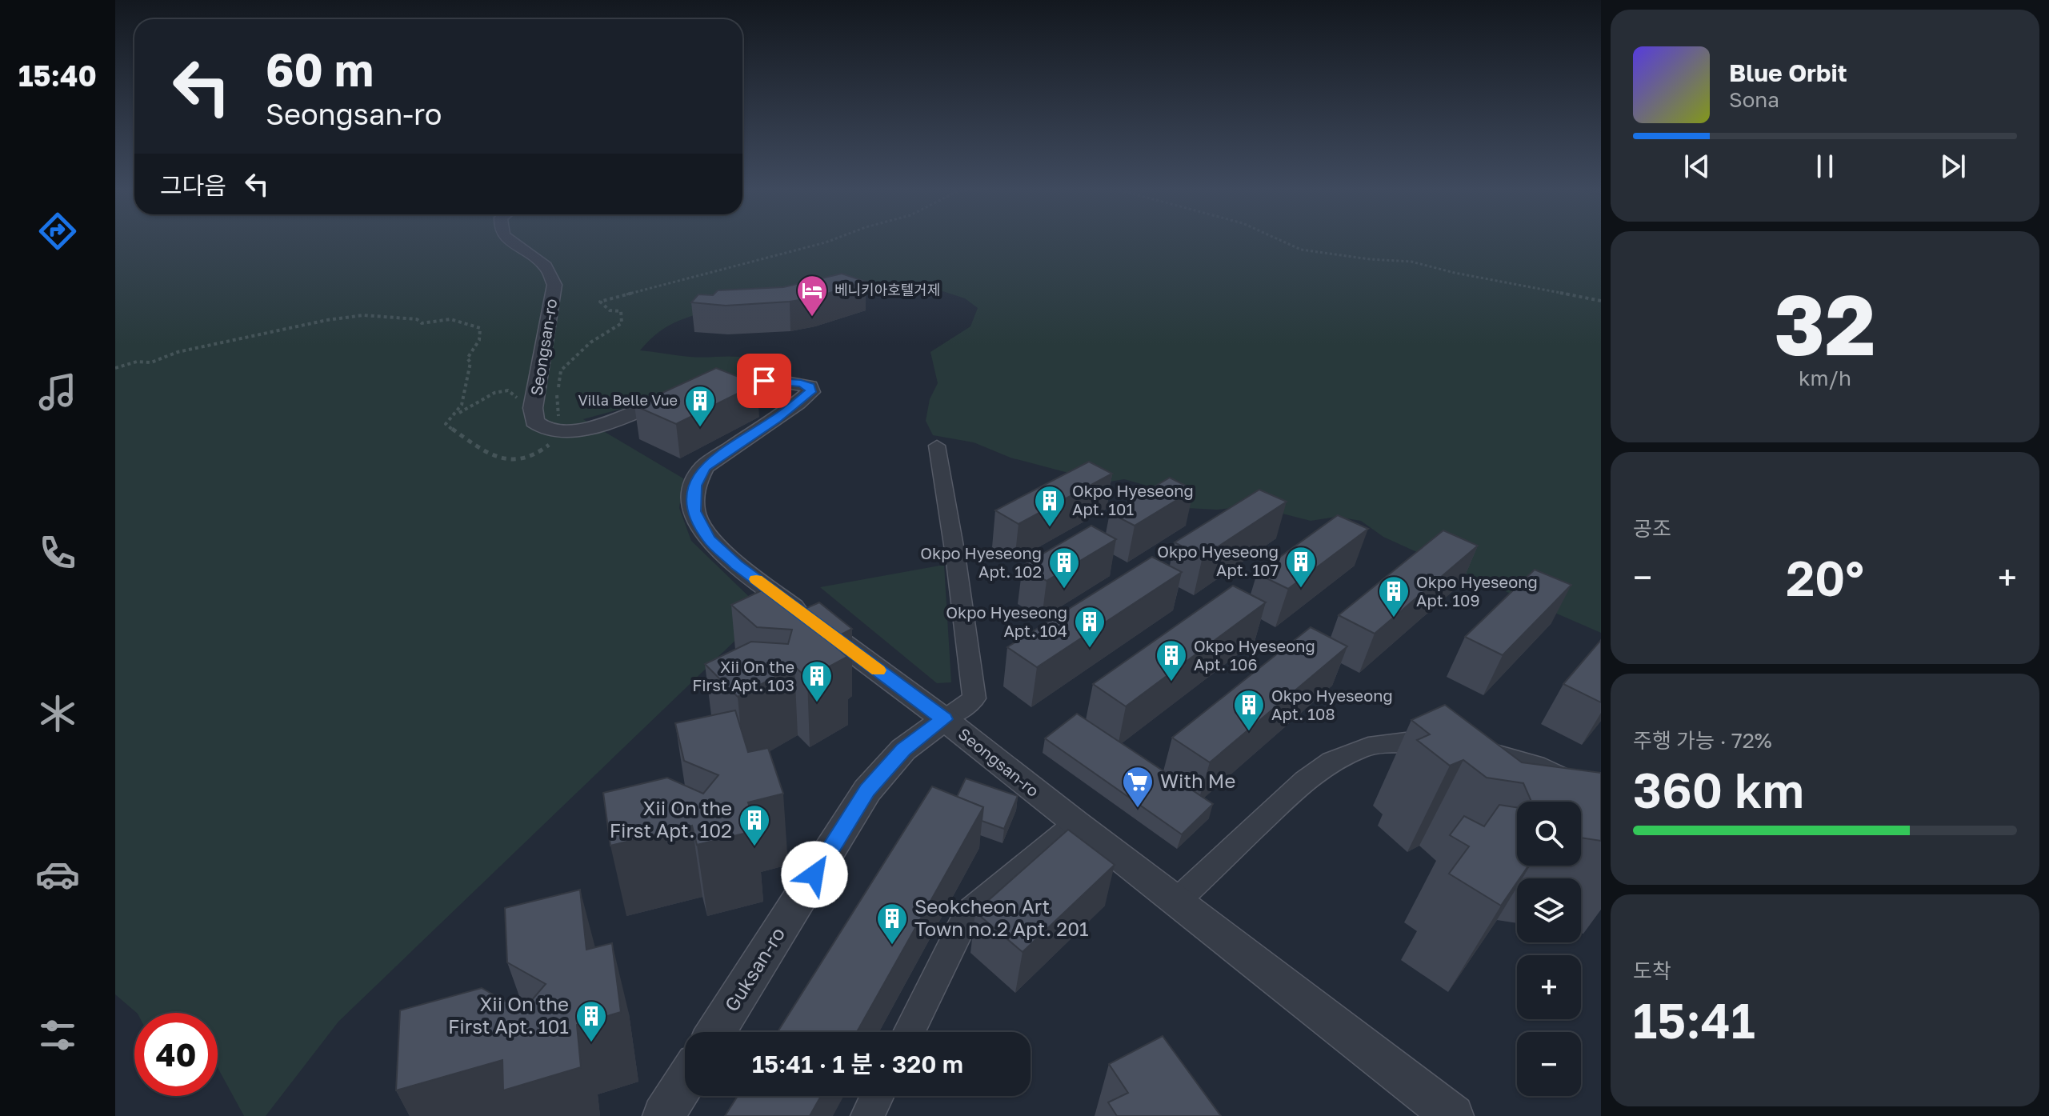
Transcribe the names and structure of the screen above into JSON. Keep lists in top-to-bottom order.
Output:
{
  "streets": {
    "street": ["Seongsan-ro", "Guksan-ro"]
  },
  "crossings": [
    ["Seongsan-ro", "Guksan-ro"]
  ],
  "places": {
    "hotel": ["베니키아호텔거제"],
    "building": [
      "Villa Belle Vue",
      "Okpo Hyeseong Apt. 101",
      "Okpo Hyeseong Apt. 107",
      "Okpo Hyeseong Apt. 102",
      "Okpo Hyeseong Apt. 109",
      "Okpo Hyeseong Apt. 104",
      "Okpo Hyeseong Apt. 106",
      "Xii On the First Apt. 103",
      "Okpo Hyeseong Apt. 108",
      "Xii On the First Apt. 102",
      "Seokcheon Art Town no.2 Apt. 201",
      "Xii On the First Apt. 101"
    ],
    "supermarket": ["With Me"]
  },
  "page": {
    "tabs": "15:40",
    "turn": ["60 m", "Seongsan-ro"],
    "song": ["Blue Orbit", "Sona"],
    "then": "그다음",
    "tile": [
      ["32", "km/h"],
      "공조",
      ["주행 가능 · 72%", "360 km"],
      ["도착", "15:41"]
    ],
    "heat": ["−", "20°", "+"],
    "map_buttons": ["+", "−"],
    "limit": "40",
    "trip": "15:41 · 1 분 · 320 m"
  }
}
